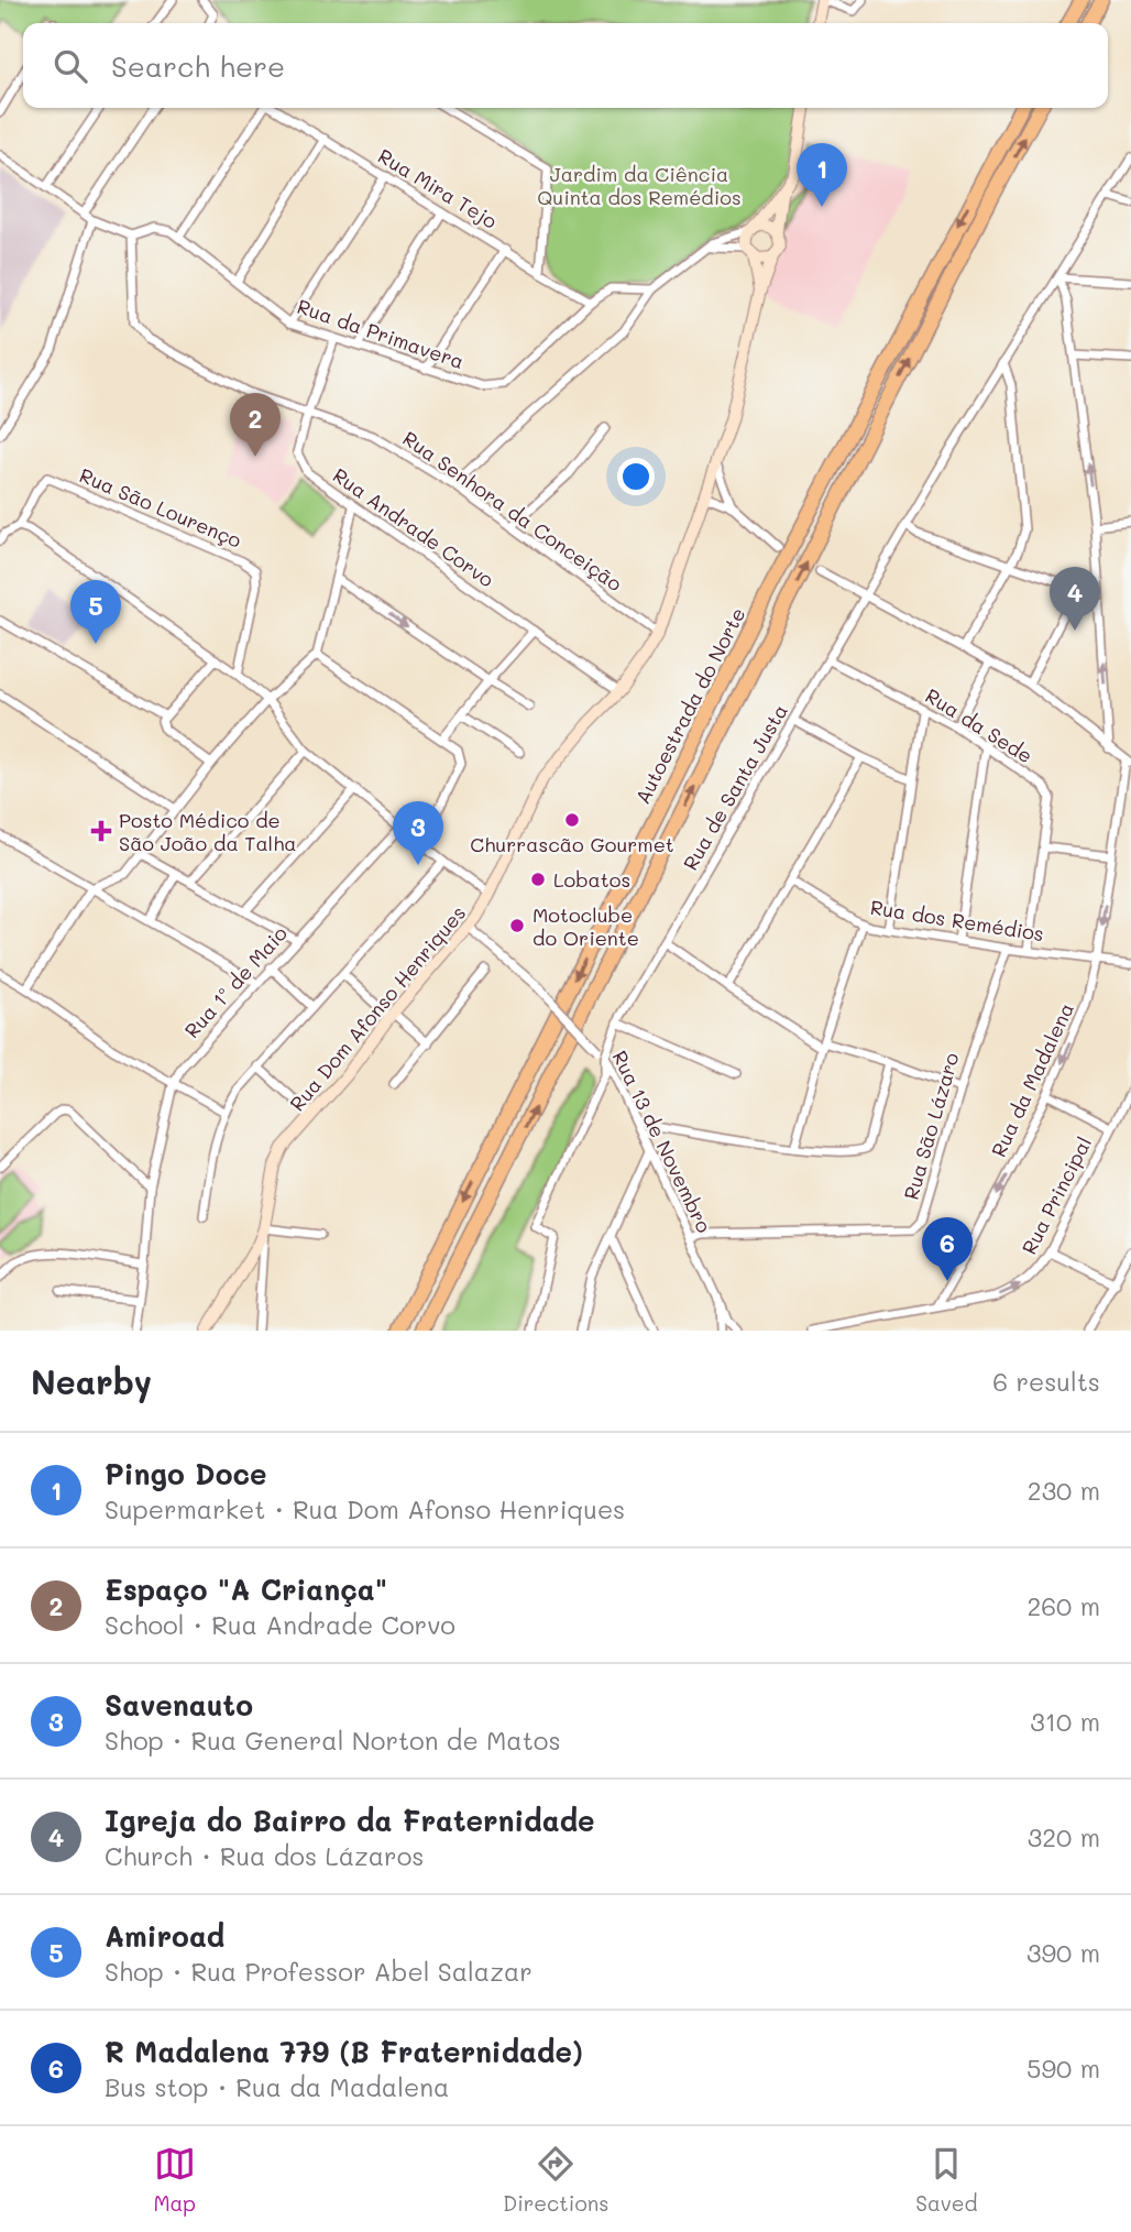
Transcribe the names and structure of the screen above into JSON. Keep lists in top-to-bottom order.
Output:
{
  "streets": {
    "highway": ["Autoestrada do Norte"],
    "street": [
      "Rua Mira Tejo",
      "Rua da Primavera",
      "Rua São Lourenço",
      "Rua Senhora da Conceição",
      "Rua Andrade Corvo",
      "Rua da Sede",
      "Rua de Santa Justa",
      "Rua dos Remédios",
      "Rua 1º de Maio",
      "Rua Dom Afonso Henriques",
      "Rua da Madalena",
      "Rua São Lázaro",
      "Rua 13 de Novembro",
      "Rua Principal"
    ]
  },
  "crossings": [
    ["Rua Mira Tejo", "Rua da Primavera"],
    ["Rua da Primavera", "Rua Andrade Corvo"],
    ["Rua Senhora da Conceição", "Rua Andrade Corvo"],
    ["Rua Senhora da Conceição", "Rua Dom Afonso Henriques"],
    ["Rua Andrade Corvo", "Rua Dom Afonso Henriques"],
    ["Rua da Sede", "Rua de Santa Justa"],
    ["Rua da Sede", "Rua dos Remédios"],
    ["Rua de Santa Justa", "Rua 13 de Novembro"],
    ["Rua dos Remédios", "Rua da Madalena"],
    ["Rua dos Remédios", "Rua São Lázaro"],
    ["Rua Dom Afonso Henriques", "Rua 13 de Novembro"],
    ["Rua da Madalena", "Rua Principal"],
    ["Rua São Lázaro", "Rua 13 de Novembro"]
  ],
  "one_way": ["Rua da Madalena"],
  "parks": ["Jardim da Ciência Quinta dos Remédios"],
  "places": {
    "other": ["Churrascão Gourmet", "Lobatos", "Motoclube do Oriente"],
    "health": ["Posto Médico de São João da Talha"]
  },
  "page": {
    "search": "Search here",
    "pins": [
      "1",
      "2",
      "4",
      "5",
      "3",
      "6"
    ],
    "heading": ["Nearby", "6 results"],
    "list": [
      {
        "mark": "1",
        "name": "Pingo Doce",
        "note": "Supermarket · Rua Dom Afonso Henriques",
        "value": "230 m"
      },
      {
        "mark": "2",
        "name": "Espaço \"A Criança\"",
        "note": "School · Rua Andrade Corvo",
        "value": "260 m"
      },
      {
        "mark": "3",
        "name": "Savenauto",
        "note": "Shop · Rua General Norton de Matos",
        "value": "310 m"
      },
      {
        "mark": "4",
        "name": "Igreja do Bairro da Fraternidade",
        "note": "Church · Rua dos Lázaros",
        "value": "320 m"
      },
      {
        "mark": "5",
        "name": "Amiroad",
        "note": "Shop · Rua Professor Abel Salazar",
        "value": "390 m"
      },
      {
        "mark": "6",
        "name": "R Madalena 779 (B Fraternidade)",
        "note": "Bus stop · Rua da Madalena",
        "value": "590 m"
      }
    ],
    "nav": ["Map", "Directions", "Saved"]
  }
}
